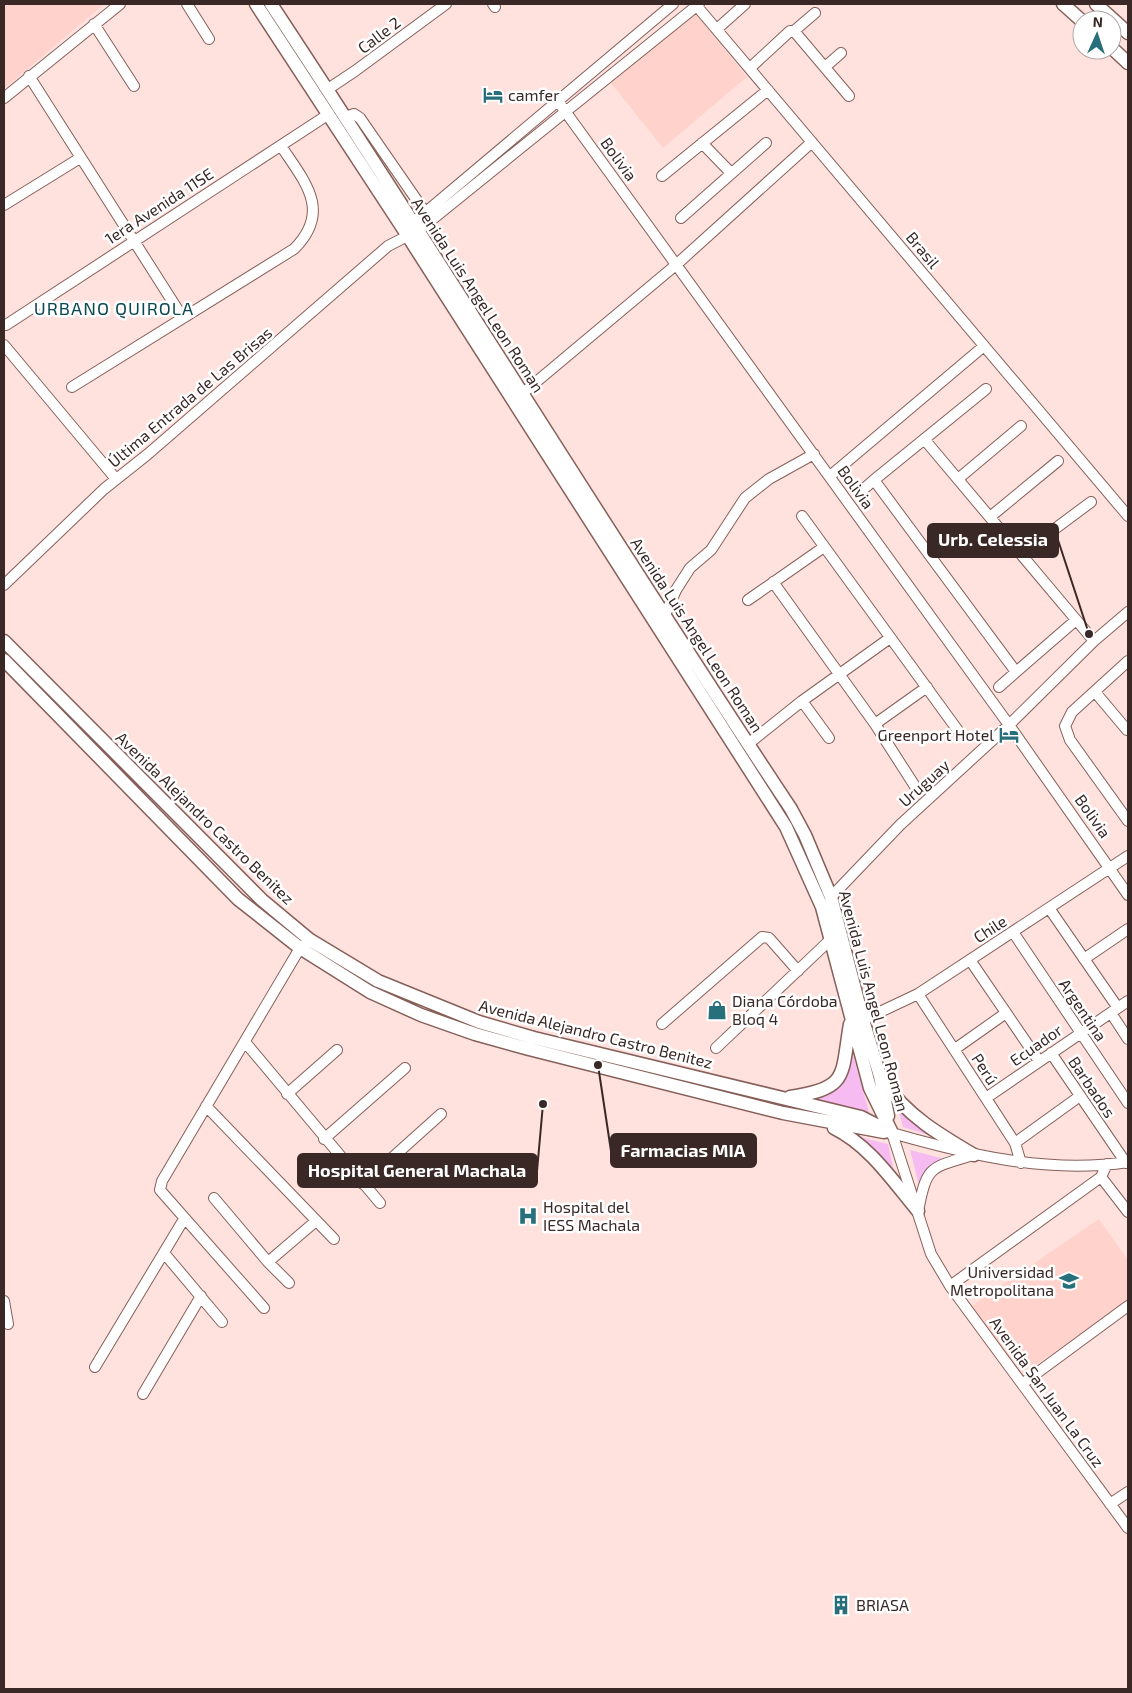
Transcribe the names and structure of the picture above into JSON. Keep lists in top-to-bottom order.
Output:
{
  "streets": {
    "main road": ["Avenida Luis Angel Leon Roman", "Avenida Alejandro Castro Benitez"],
    "street": [
      "Calle 2",
      "Bolivia",
      "1era Avenida 11SE",
      "Brasil",
      "Última Entrada de Las Brisas",
      "Uruguay",
      "Chile",
      "Argentina",
      "Ecuador",
      "Perú",
      "Barbados",
      "Avenida San Juan La Cruz"
    ]
  },
  "crossings": [
    ["Calle 2", "Avenida Luis Angel Leon Roman"],
    ["Bolivia", "Última Entrada de Las Brisas"],
    ["Bolivia", "Uruguay"],
    ["Bolivia", "Chile"],
    ["1era Avenida 11SE", "Avenida Luis Angel Leon Roman"],
    ["Brasil", "Última Entrada de Las Brisas"],
    ["Avenida Luis Angel Leon Roman", "Última Entrada de Las Brisas"],
    ["Avenida Luis Angel Leon Roman", "Uruguay"],
    ["Avenida Luis Angel Leon Roman", "Avenida Alejandro Castro Benitez"],
    ["Avenida Luis Angel Leon Roman", "Chile"],
    ["Avenida Luis Angel Leon Roman", "Avenida San Juan La Cruz"],
    ["Avenida Alejandro Castro Benitez", "Perú"],
    ["Avenida Alejandro Castro Benitez", "Barbados"],
    ["Avenida Alejandro Castro Benitez", "Avenida San Juan La Cruz"],
    ["Chile", "Argentina"],
    ["Chile", "Perú"],
    ["Argentina", "Ecuador"],
    ["Ecuador", "Perú"],
    ["Ecuador", "Barbados"]
  ],
  "districts": ["URBANO QUIROLA"],
  "places": {
    "hotel": ["camfer", "Greenport Hotel"],
    "other": ["Urb. Celessia", "Farmacias MIA", "Hospital General Machala"],
    "shop": ["Diana Córdoba Bloq 4"],
    "hospital": ["Hospital del IESS Machala"],
    "school or university": ["Universidad Metropolitana"],
    "building": ["BRIASA"]
  },
  "north": "top"
}
